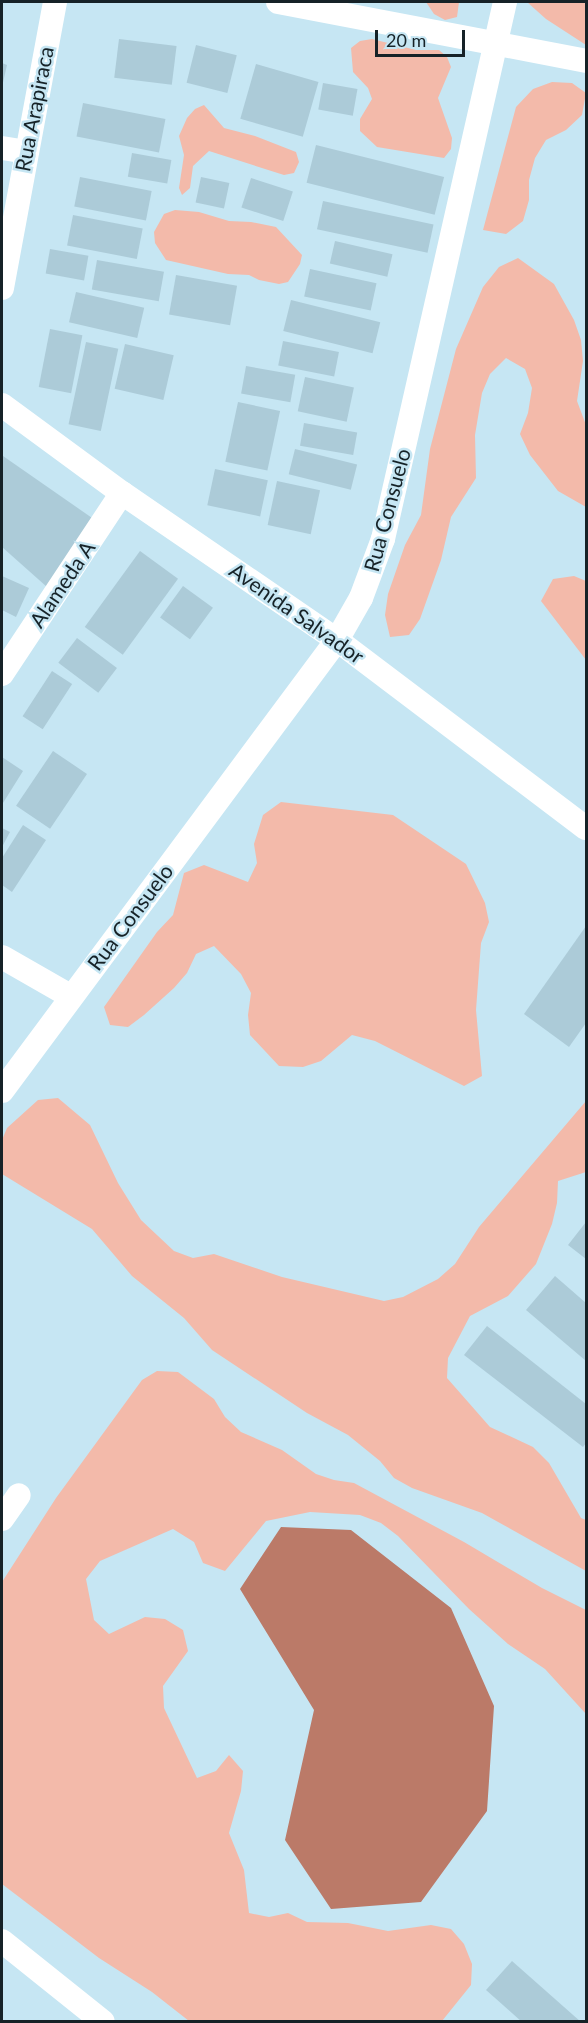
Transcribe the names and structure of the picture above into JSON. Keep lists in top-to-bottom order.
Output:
{
  "streets": {
    "street": [
      "Rua Arapiraca",
      "Rua Consuelo",
      "Alameda A",
      "Avenida Salvador"
    ]
  },
  "crossings": [
    ["Rua Consuelo", "Avenida Salvador"],
    ["Alameda A", "Avenida Salvador"]
  ],
  "scale_bar": "20 m"
}
